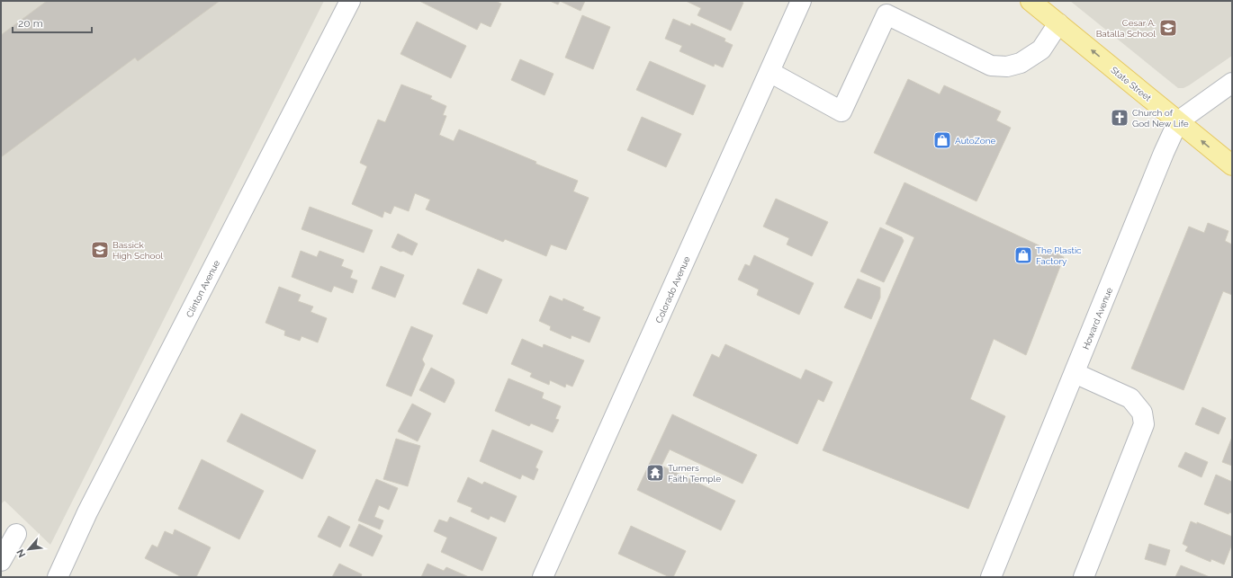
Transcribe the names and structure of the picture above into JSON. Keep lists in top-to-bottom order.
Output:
{
  "streets": {
    "main road": ["State Street"],
    "street": ["Clinton Avenue", "Colorado Avenue", "Howard Avenue"]
  },
  "crossings": [
    ["State Street", "Howard Avenue"]
  ],
  "one_way": ["State Street"],
  "places": {
    "school or university": ["Cesar A. Batalla School", "Bassick High School"],
    "church": ["Church of God New Life"],
    "shop": ["AutoZone", "The Plastic Factory"],
    "temple": ["Turners Faith Temple"]
  },
  "scale_bar": "20 m",
  "north": "bottom left"
}
